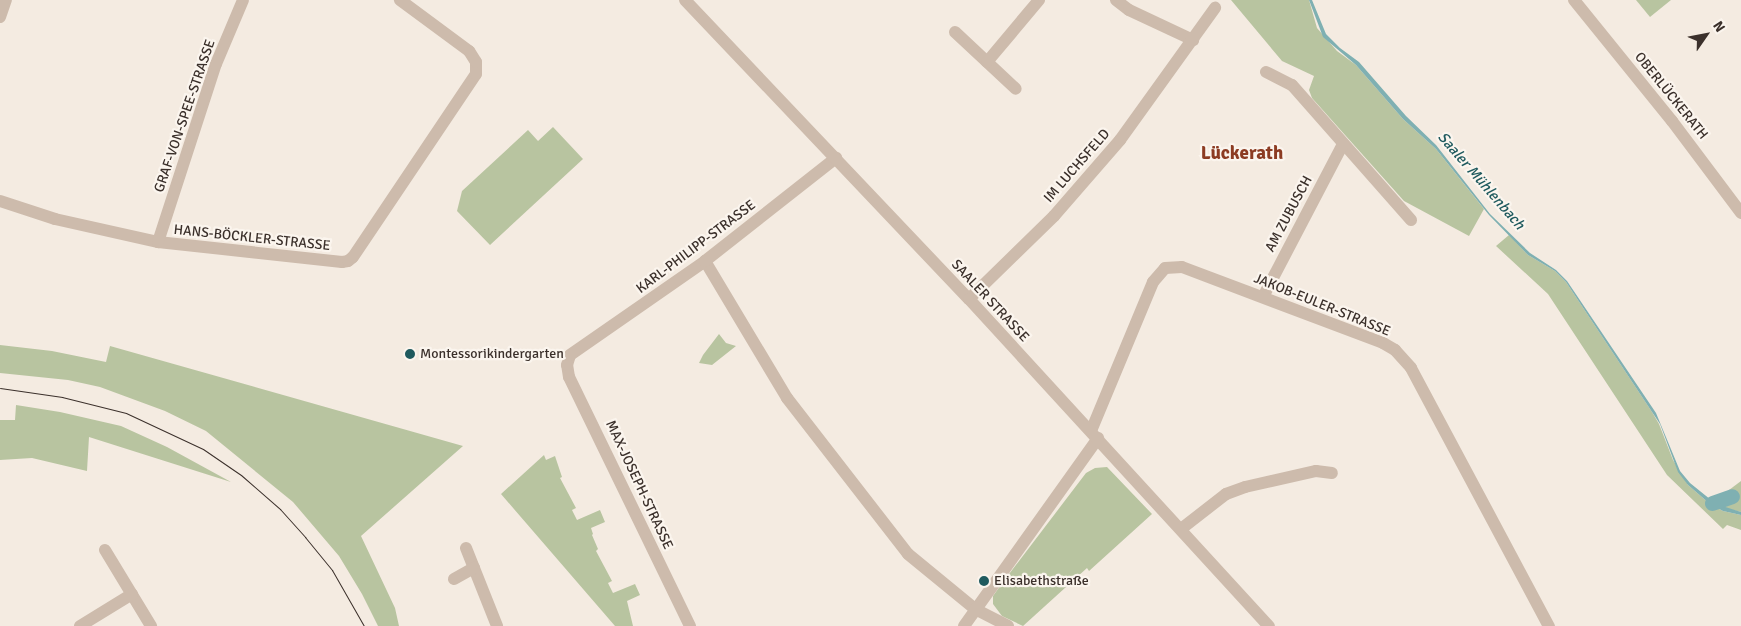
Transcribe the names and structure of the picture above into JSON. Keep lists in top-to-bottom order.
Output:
{
  "streets": {
    "street": [
      "OBERLÜCKERATH",
      "GRAF-VON-SPEE-STRASSE",
      "IM LUCHSFELD",
      "AM ZUBUSCH",
      "HANS-BÖCKLER-STRASSE",
      "KARL-PHILIPP-STRASSE",
      "SAALER STRASSE",
      "JAKOB-EULER-STRASSE",
      "MAX-JOSEPH-STRASSE"
    ]
  },
  "crossings": [
    ["GRAF-VON-SPEE-STRASSE", "HANS-BÖCKLER-STRASSE"],
    ["IM LUCHSFELD", "SAALER STRASSE"],
    ["AM ZUBUSCH", "JAKOB-EULER-STRASSE"],
    ["KARL-PHILIPP-STRASSE", "SAALER STRASSE"],
    ["KARL-PHILIPP-STRASSE", "MAX-JOSEPH-STRASSE"],
    ["SAALER STRASSE", "JAKOB-EULER-STRASSE"]
  ],
  "districts": ["Lückerath"],
  "water": ["Saaler Mühlenbach"],
  "places": ["Montessorikindergarten", "Elisabethstraße"],
  "north": "top right"
}
